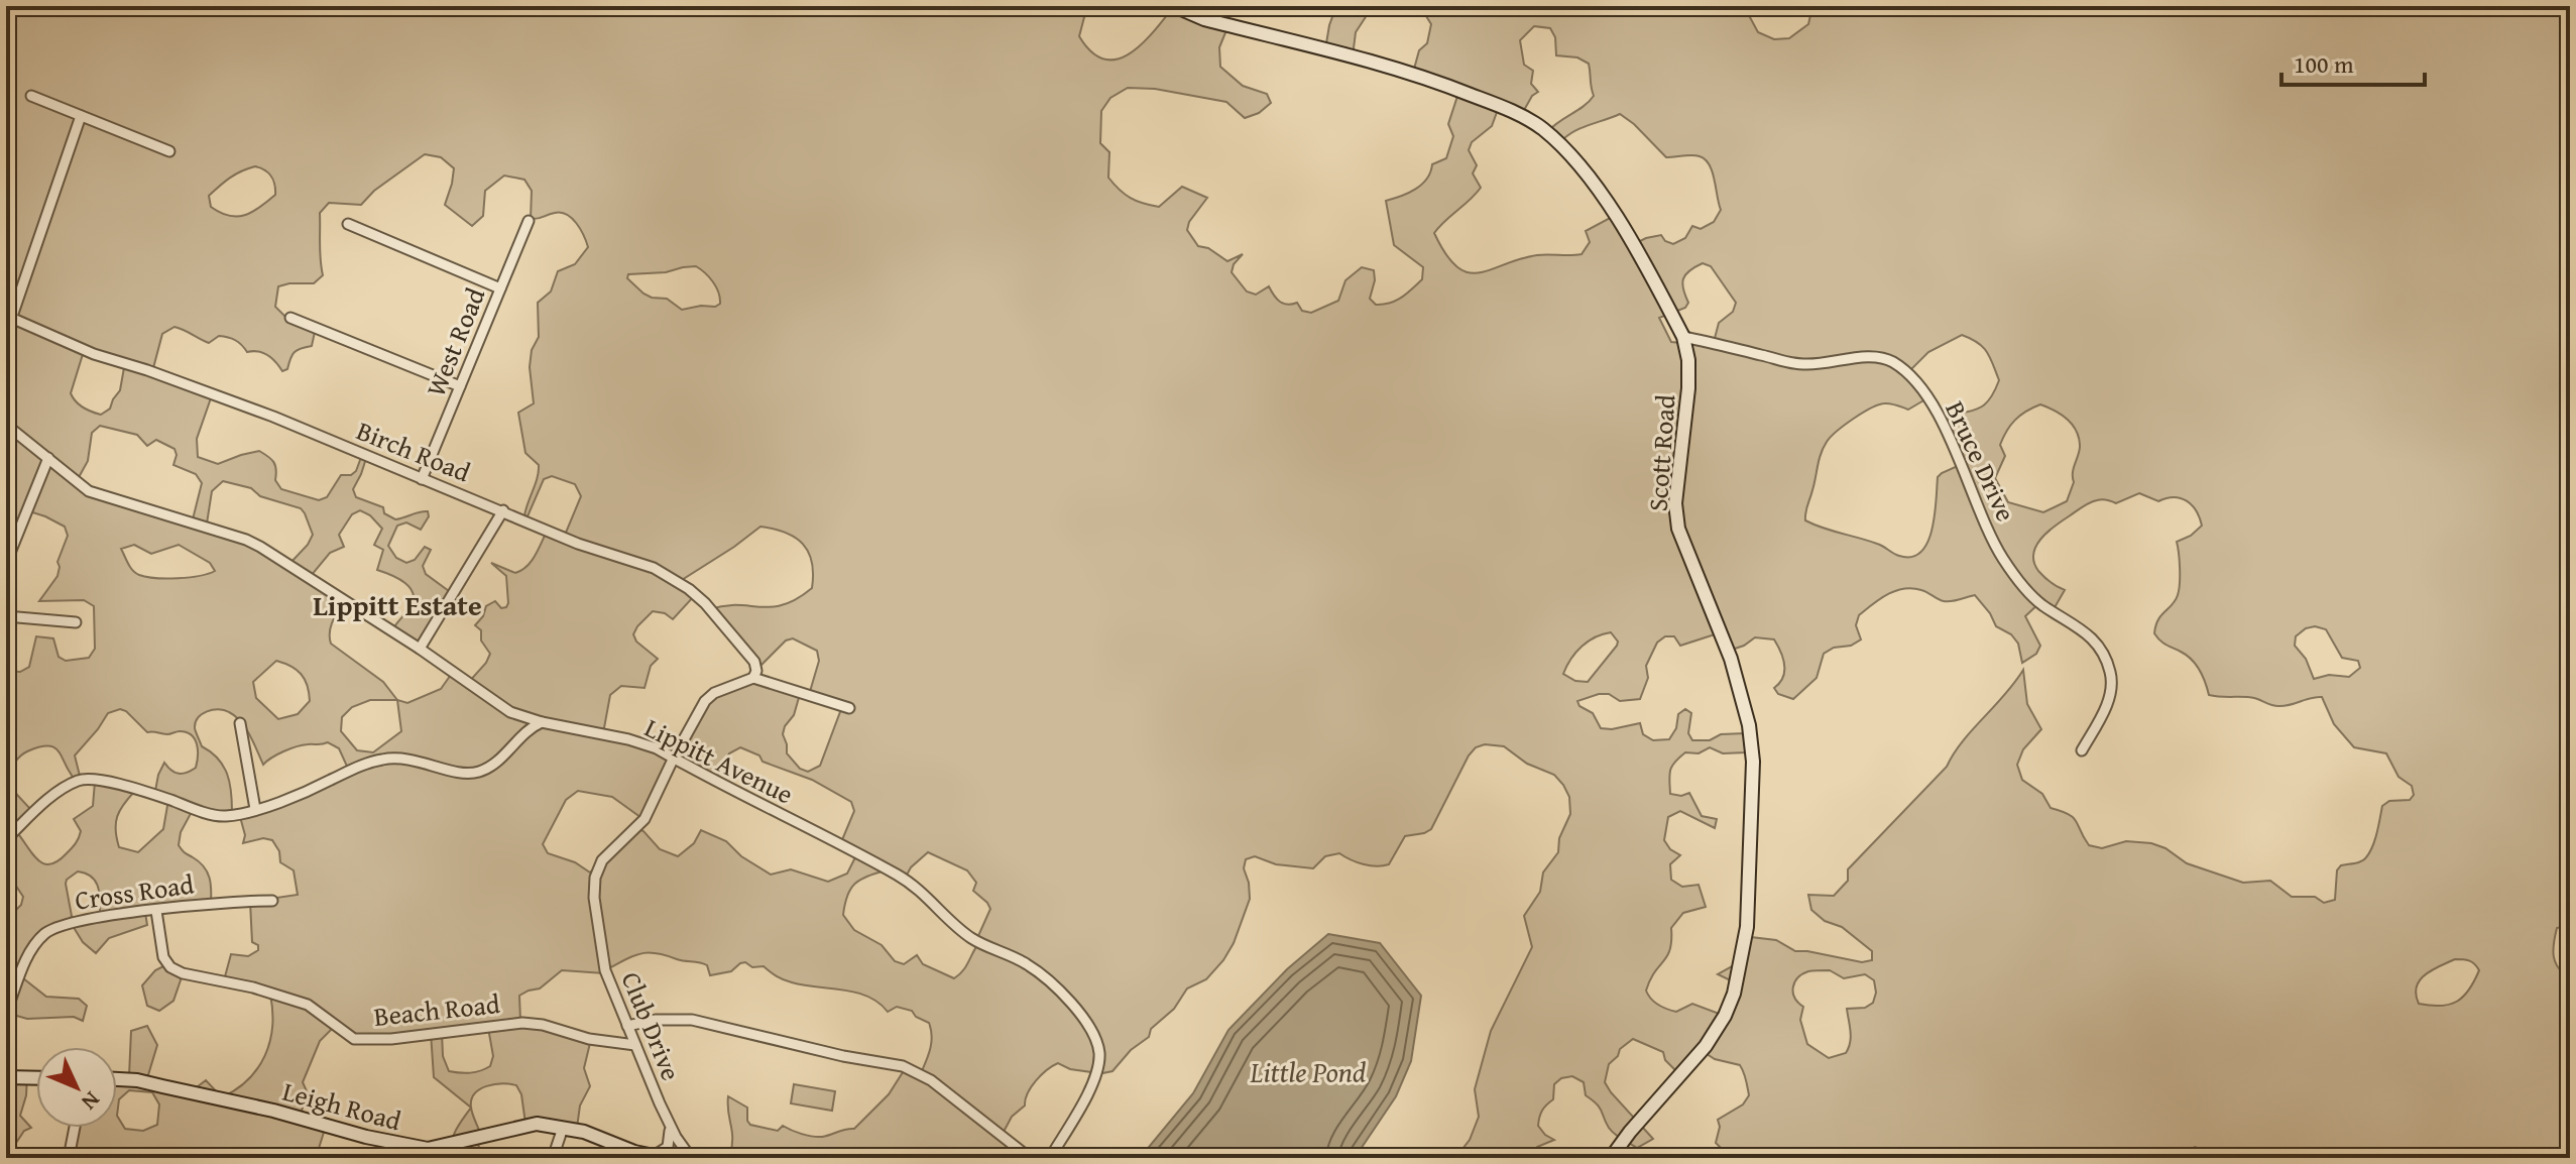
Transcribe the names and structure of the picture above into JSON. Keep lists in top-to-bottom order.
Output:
{
  "streets": {
    "street": [
      "West Road",
      "Birch Road",
      "Scott Road",
      "Bruce Drive",
      "Lippitt Avenue",
      "Cross Road",
      "Beach Road",
      "Club Drive",
      "Leigh Road"
    ]
  },
  "crossings": [
    ["West Road", "Birch Road"],
    ["Birch Road", "Club Drive"],
    ["Scott Road", "Bruce Drive"],
    ["Lippitt Avenue", "Club Drive"],
    ["Cross Road", "Beach Road"],
    ["Beach Road", "Club Drive"],
    ["Club Drive", "Leigh Road"]
  ],
  "districts": ["Lippitt Estate"],
  "water": ["Little Pond"],
  "scale_bar": "100 m",
  "north": "bottom right"
}
